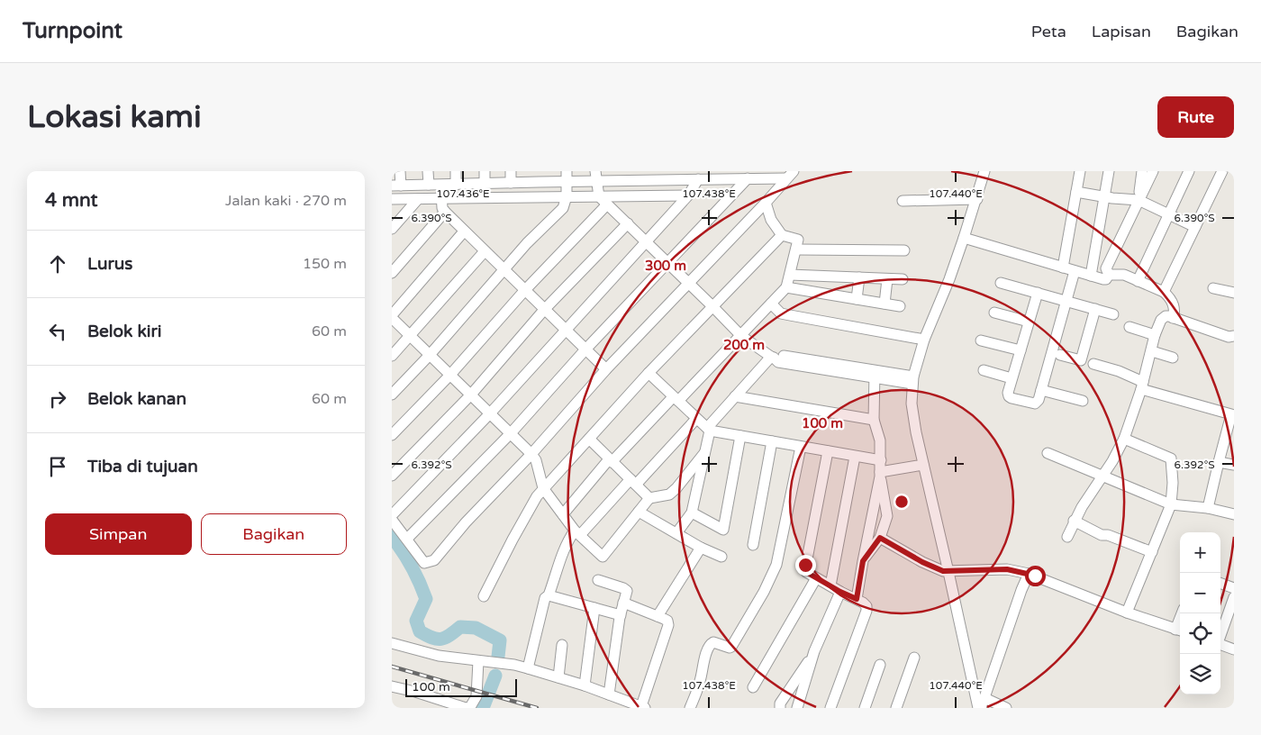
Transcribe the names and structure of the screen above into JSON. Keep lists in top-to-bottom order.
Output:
{
  "scale_bar": "100 m",
  "page": {
    "header": "Turnpoint",
    "nav": ["Peta", "Lapisan", "Bagikan"],
    "buttons": [
      "Rute",
      ["Simpan", "Bagikan"]
    ],
    "title": "Lokasi kami",
    "heading": ["4 mnt", "Jalan kaki · 270 m"],
    "list": [
      ["Lurus", "150 m"],
      ["Belok kiri", "60 m"],
      ["Belok kanan", "60 m"],
      "Tiba di tujuan"
    ],
    "map_buttons": ["+", "−"],
    "scale": "100 m"
  },
  "coordinates": [
    "107.436°E",
    "107.438°E",
    "107.440°E",
    "6.390°S",
    "6.392°S"
  ],
  "rings": ["300 m", "200 m", "100 m"]
}
